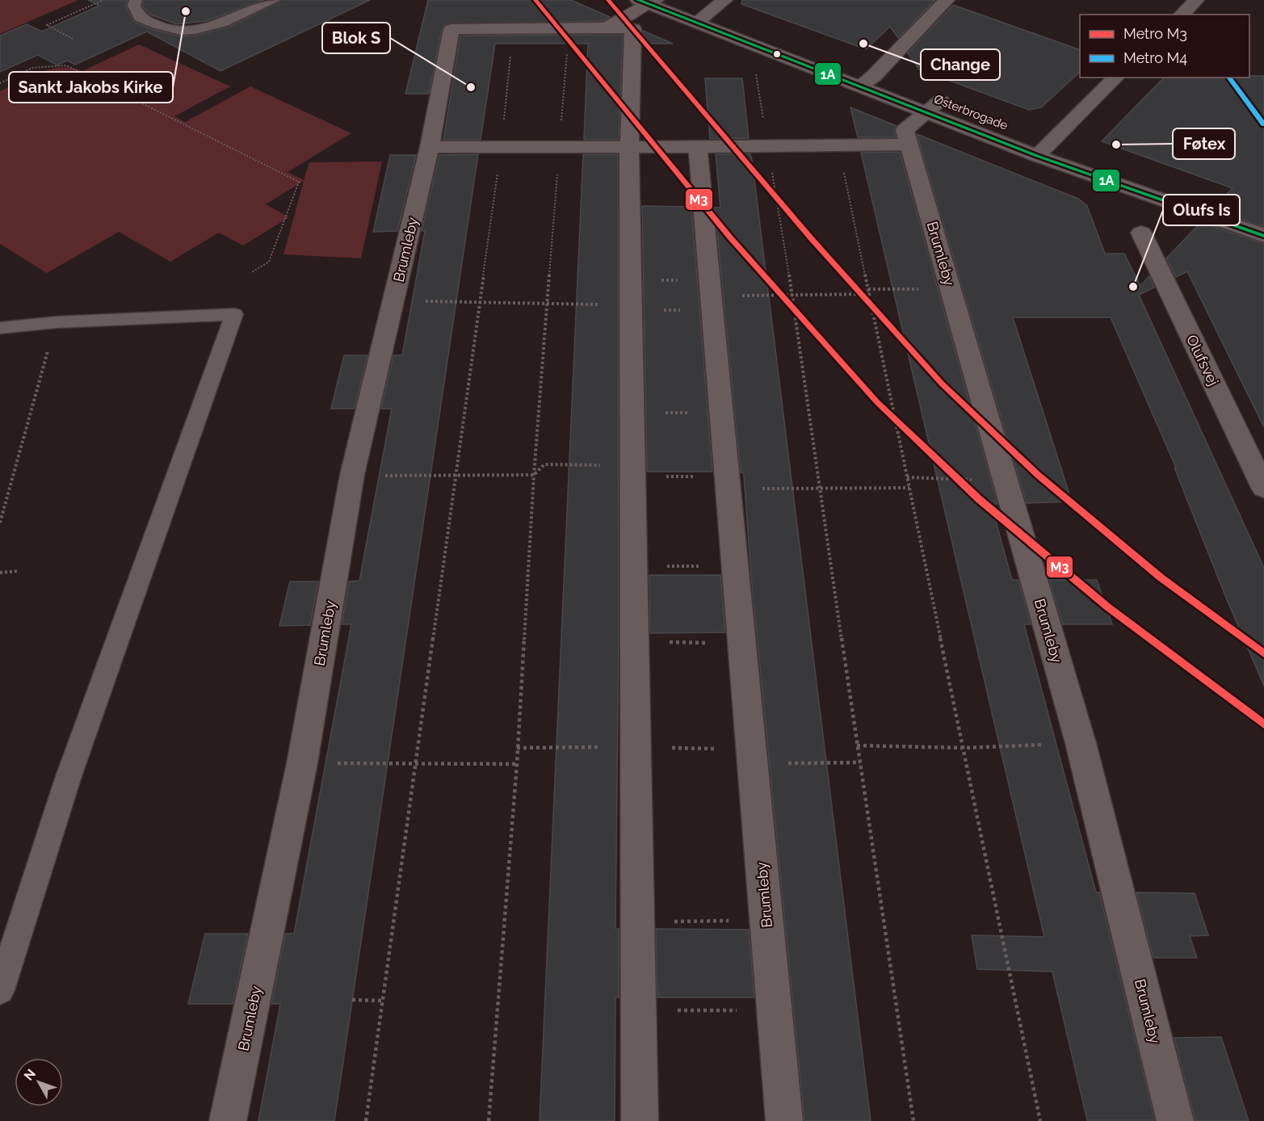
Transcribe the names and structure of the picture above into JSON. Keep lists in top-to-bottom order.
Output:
{
  "streets": {
    "street": ["Østerbrogade", "Brumleby", "Olufsvej"]
  },
  "crossings": [
    ["Østerbrogade", "Brumleby"]
  ],
  "places": [
    "Sankt Jakobs Kirke",
    "Change",
    "Blok S",
    "Føtex",
    "Olufs Is"
  ],
  "lines": ["metro line M3", "transit line 1A", "metro line M4"],
  "legend": ["Metro M3", "Metro M4"],
  "north": "top left"
}
